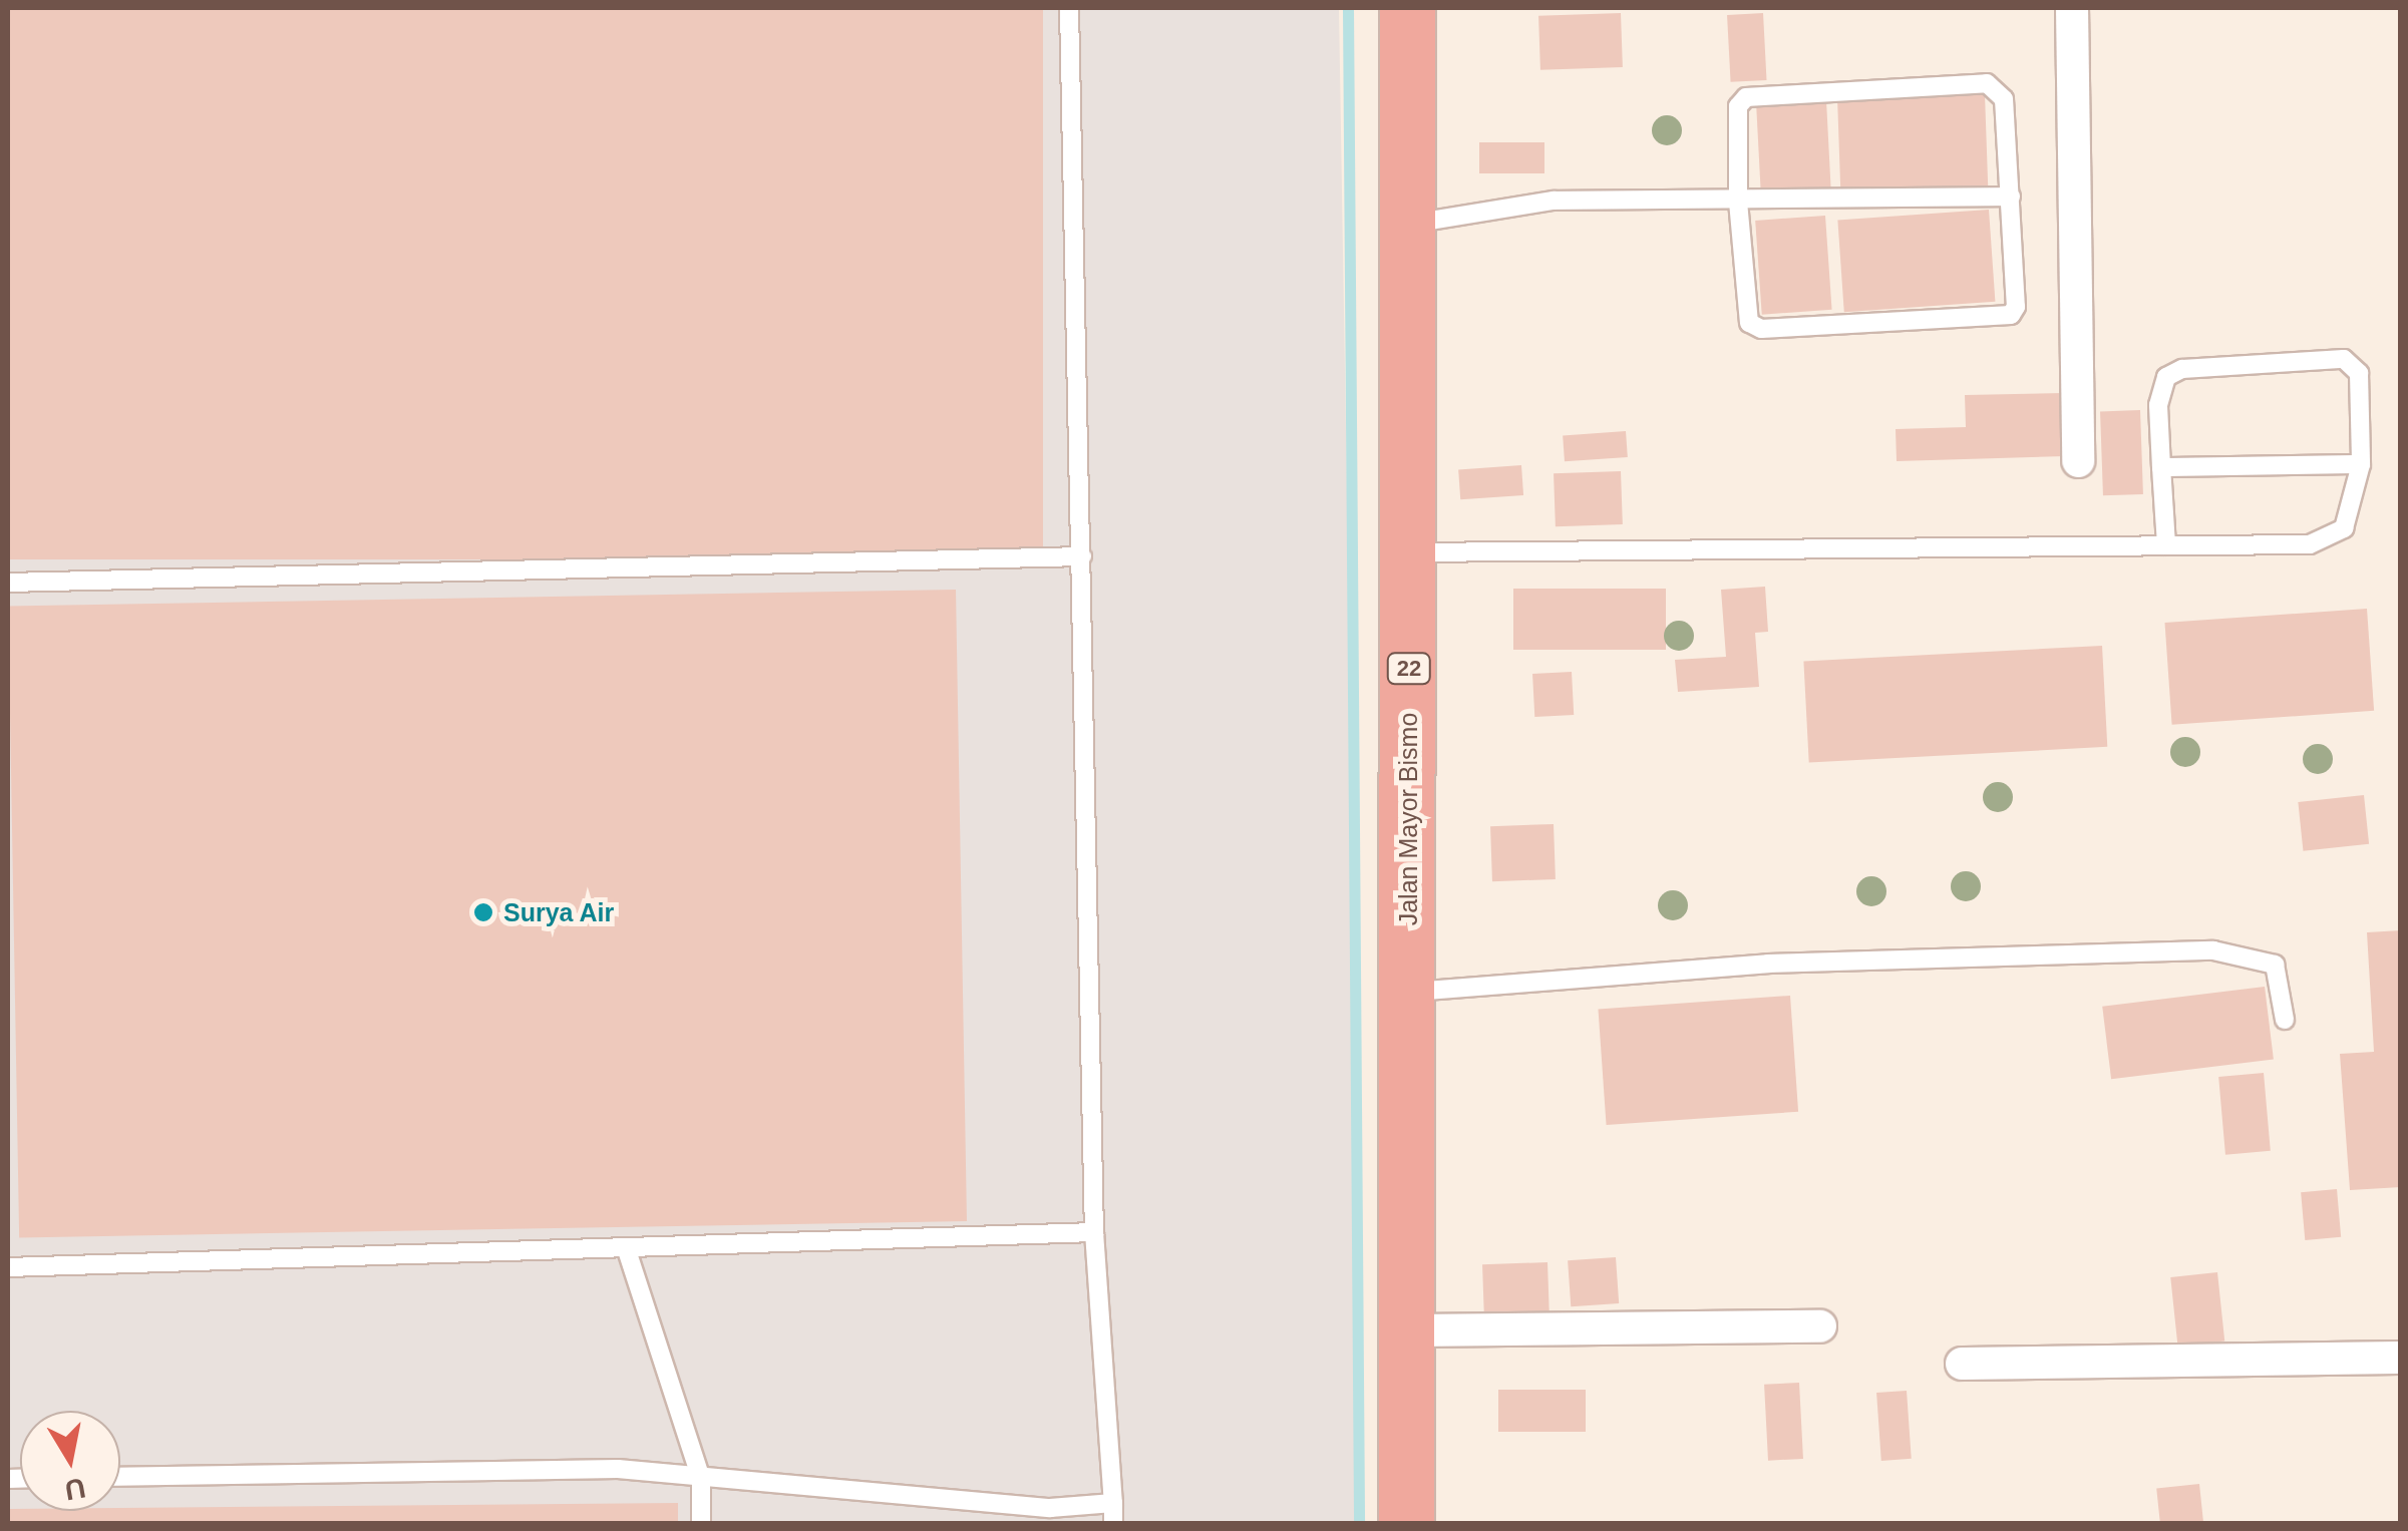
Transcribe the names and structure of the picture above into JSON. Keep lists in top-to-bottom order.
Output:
{
  "streets": {
    "highway": ["22", "Jalan Mayor Bismo"]
  },
  "crossings": [
    ["22", "Jalan Mayor Bismo"]
  ],
  "places": ["Surya Air"],
  "north": "bottom"
}
